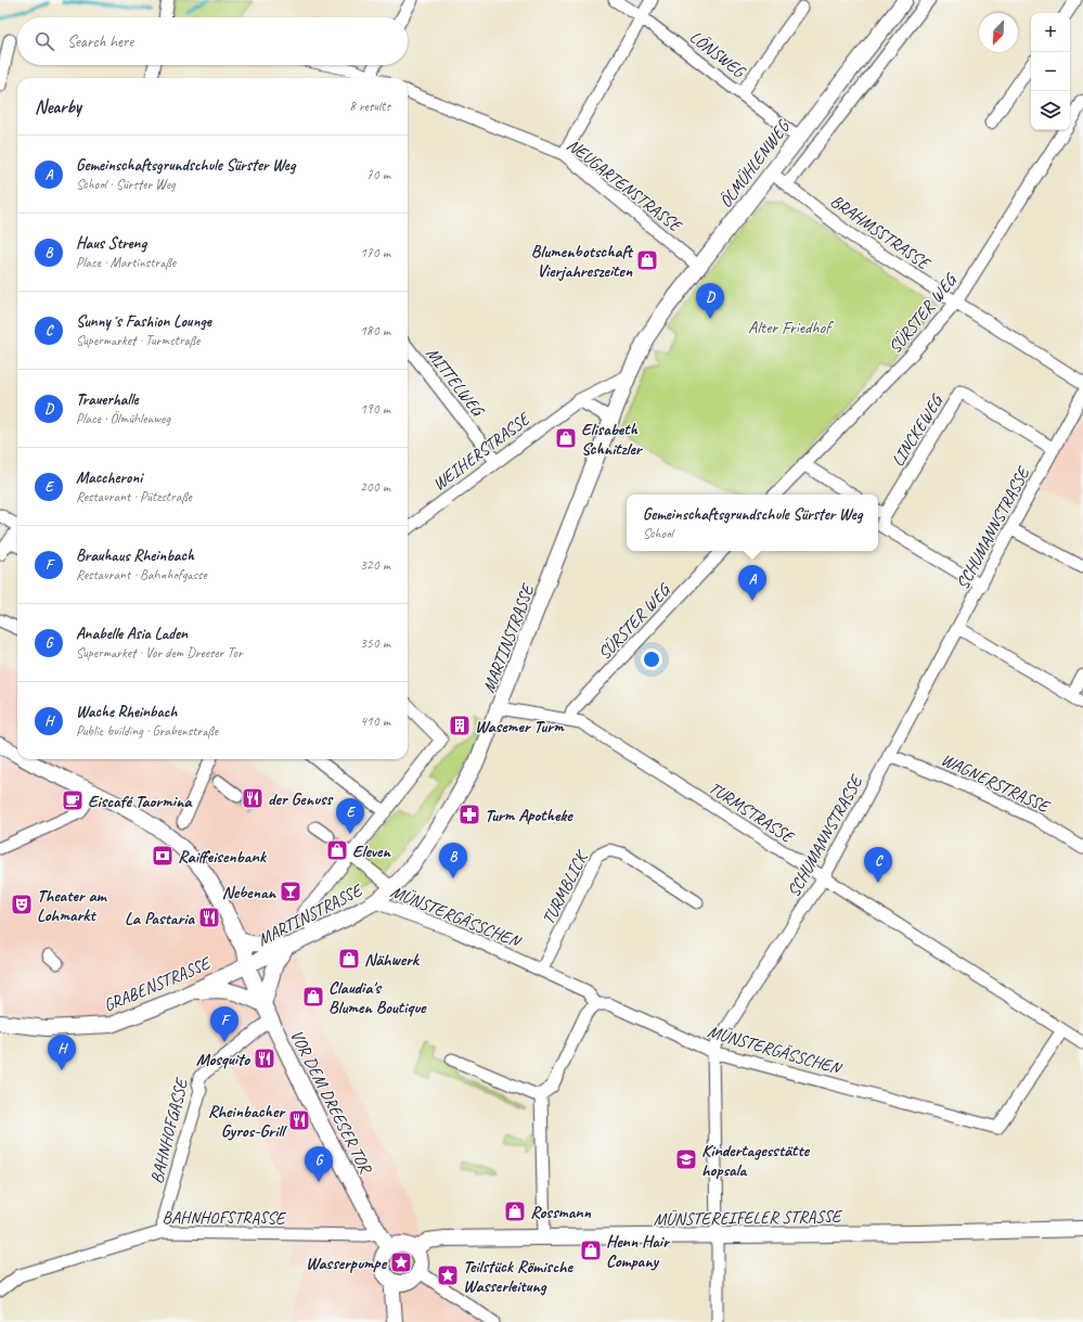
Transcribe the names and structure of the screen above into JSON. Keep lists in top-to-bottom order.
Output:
{
  "streets": {
    "main road": [
      "ÖLMÜHLENWEG",
      "MARTINSTRASSE",
      "GRABENSTRASSE",
      "VOR DEM DREESER TOR",
      "MÜNSTEREIFELER STRASSE"
    ],
    "street": [
      "LÖNSWEG",
      "NEUGARTENSTRASSE",
      "BRAHMSSTRASSE",
      "SÜRSTER WEG",
      "MITTELWEG",
      "LINCKEWEG",
      "WEIHERSTRASSE",
      "SCHUMANNSTRASSE",
      "WAGNERSTRASSE",
      "TURMSTRASSE",
      "TURMBLICK",
      "MÜNSTERGÄSSCHEN",
      "BAHNHOFGASSE",
      "BAHNHOFSTRASSE"
    ]
  },
  "crossings": [
    ["LÖNSWEG", "ÖLMÜHLENWEG"],
    ["ÖLMÜHLENWEG", "NEUGARTENSTRASSE"],
    ["ÖLMÜHLENWEG", "BRAHMSSTRASSE"],
    ["ÖLMÜHLENWEG", "MARTINSTRASSE"],
    ["BRAHMSSTRASSE", "SÜRSTER WEG"],
    ["SÜRSTER WEG", "TURMSTRASSE"],
    ["MITTELWEG", "WEIHERSTRASSE"],
    ["LINCKEWEG", "SCHUMANNSTRASSE"],
    ["WEIHERSTRASSE", "MARTINSTRASSE"],
    ["SCHUMANNSTRASSE", "WAGNERSTRASSE"],
    ["SCHUMANNSTRASSE", "TURMSTRASSE"],
    ["SCHUMANNSTRASSE", "MÜNSTERGÄSSCHEN"],
    ["SCHUMANNSTRASSE", "MÜNSTEREIFELER STRASSE"],
    ["MARTINSTRASSE", "TURMSTRASSE"],
    ["MARTINSTRASSE", "MÜNSTERGÄSSCHEN"],
    ["MARTINSTRASSE", "GRABENSTRASSE"],
    ["MARTINSTRASSE", "VOR DEM DREESER TOR"],
    ["TURMSTRASSE", "MÜNSTERGÄSSCHEN"],
    ["TURMBLICK", "MÜNSTERGÄSSCHEN"],
    ["GRABENSTRASSE", "VOR DEM DREESER TOR"],
    ["VOR DEM DREESER TOR", "BAHNHOFGASSE"],
    ["VOR DEM DREESER TOR", "BAHNHOFSTRASSE"],
    ["VOR DEM DREESER TOR", "MÜNSTEREIFELER STRASSE"],
    ["BAHNHOFGASSE", "BAHNHOFSTRASSE"]
  ],
  "parks": ["Alter Friedhof"],
  "places": {
    "shop": [
      "Blumenbotschaft Vierjahreszeiten",
      "Elisabeth Schnitzler",
      "Eleven",
      "Nähwerk",
      "Claudia's Blumen Boutique",
      "Rossmann",
      "Henn Hair Company"
    ],
    "building": ["Wasemer Turm"],
    "restaurant": [
      "der Genuss",
      "La Pastaria",
      "Mosquito",
      "Rheinbacher Gyros-Grill"
    ],
    "cafe": ["Eiscafé Taormina"],
    "pharmacy": ["Turm Apotheke"],
    "bank": ["Raiffeisenbank"],
    "bar": ["Nebenan"],
    "theatre": ["Theater am Lohmarkt"],
    "school or university": ["Kindertagesstätte hopsala"],
    "place": ["Wasserpumpe", "Teilstück Römische Wasserleitung"]
  },
  "north": "bottom left",
  "page": {
    "map_buttons": ["+", "−"],
    "search": "Search here",
    "heading": ["Nearby", "8 results"],
    "list": [
      {
        "mark": "A",
        "name": "Gemeinschaftsgrundschule Sürster Weg",
        "note": "School · Sürster Weg",
        "value": "70 m"
      },
      {
        "mark": "B",
        "name": "Haus Streng",
        "note": "Place · Martinstraße",
        "value": "170 m"
      },
      {
        "mark": "C",
        "name": "Sunny´s Fashion Lounge",
        "note": "Supermarket · Turmstraße",
        "value": "180 m"
      },
      {
        "mark": "D",
        "name": "Trauerhalle",
        "note": "Place · Ölmühlenweg",
        "value": "190 m"
      },
      {
        "mark": "E",
        "name": "Maccheroni",
        "note": "Restaurant · Pützstraße",
        "value": "200 m"
      },
      {
        "mark": "F",
        "name": "Brauhaus Rheinbach",
        "note": "Restaurant · Bahnhofgasse",
        "value": "320 m"
      },
      {
        "mark": "G",
        "name": "Anabelle Asia Laden",
        "note": "Supermarket · Vor dem Dreeser Tor",
        "value": "350 m"
      },
      {
        "mark": "H",
        "name": "Wache Rheinbach",
        "note": "Public building · Grabenstraße",
        "value": "410 m"
      }
    ],
    "pins": [
      "D",
      "A",
      "E",
      "B",
      "C",
      "F",
      "H",
      "G"
    ],
    "popup": ["Gemeinschaftsgrundschule Sürster Weg", "School"]
  }
}
